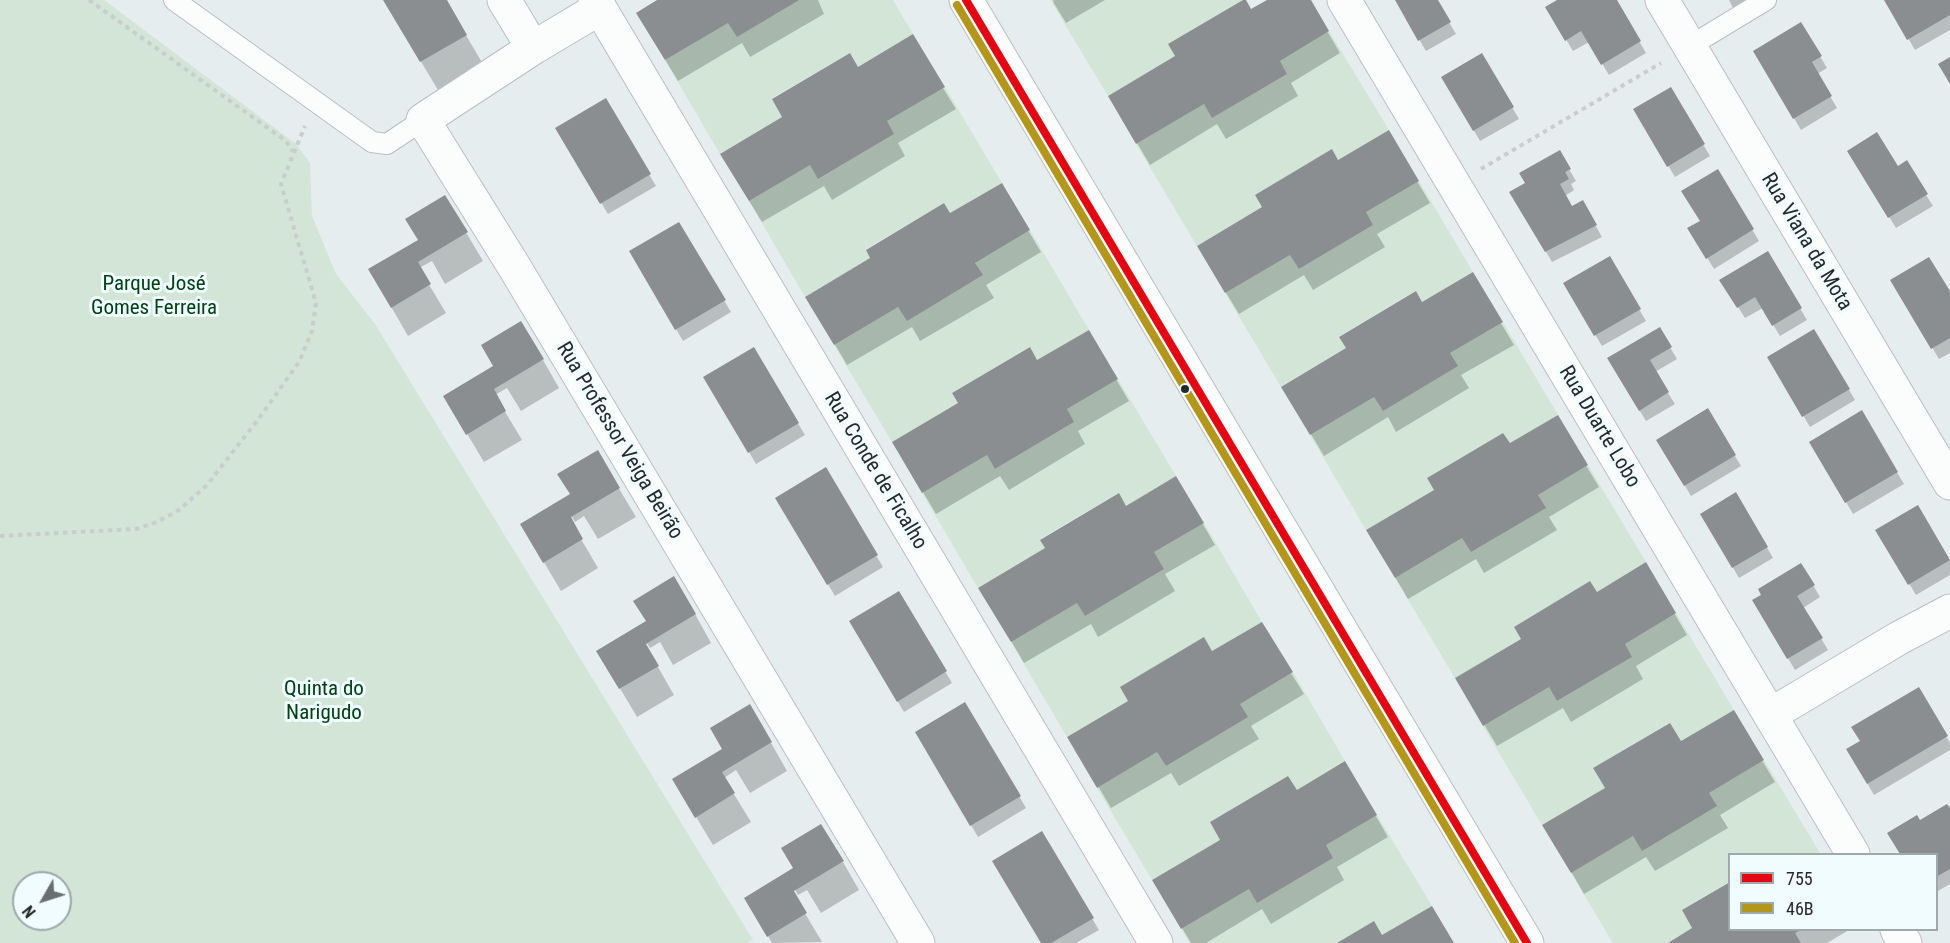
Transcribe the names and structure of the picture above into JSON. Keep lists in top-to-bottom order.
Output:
{
  "streets": {
    "street": [
      "Rua Viana da Mota",
      "Rua Duarte Lobo",
      "Rua Professor Veiga Beirão",
      "Rua Conde de Ficalho"
    ]
  },
  "parks": ["Parque José Gomes Ferreira", "Quinta do Narigudo"],
  "lines": ["transit line 755", "transit line 46B"],
  "legend": ["755", "46B"],
  "north": "bottom left"
}
